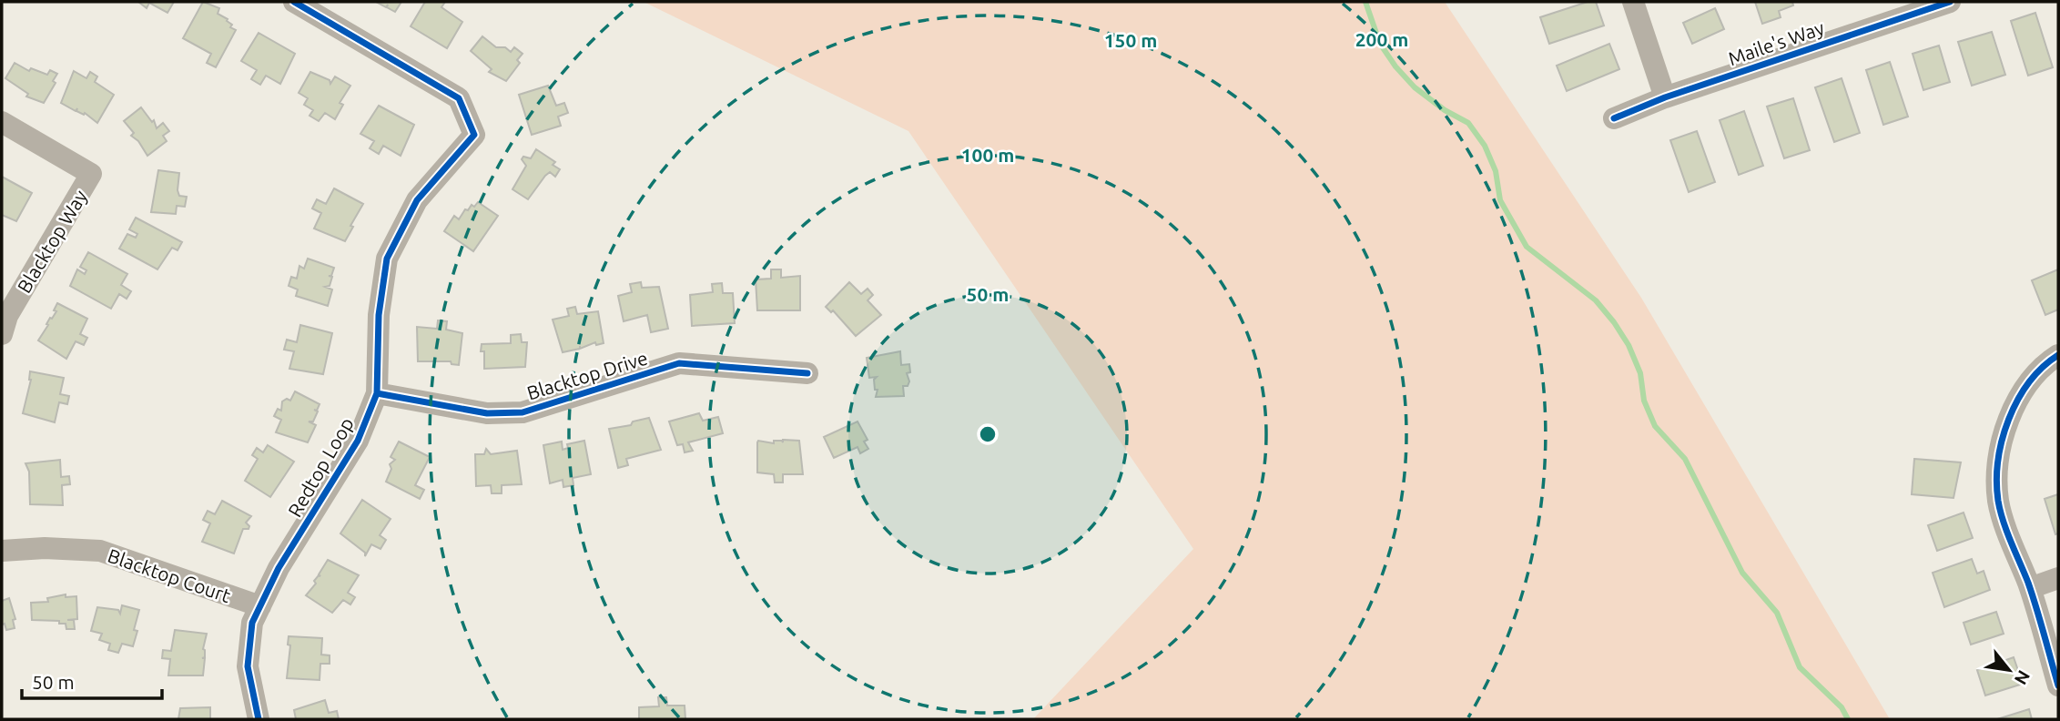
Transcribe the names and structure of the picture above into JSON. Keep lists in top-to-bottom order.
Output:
{
  "streets": {
    "street": [
      "Maile's Way",
      "Blacktop Way",
      "Blacktop Drive",
      "Redtop Loop",
      "Blacktop Court"
    ]
  },
  "crossings": [
    ["Blacktop Drive", "Redtop Loop"],
    ["Redtop Loop", "Blacktop Court"]
  ],
  "scale_bar": "50 m",
  "north": "bottom right",
  "rings": [
    "200 m",
    "150 m",
    "100 m",
    "50 m"
  ]
}
